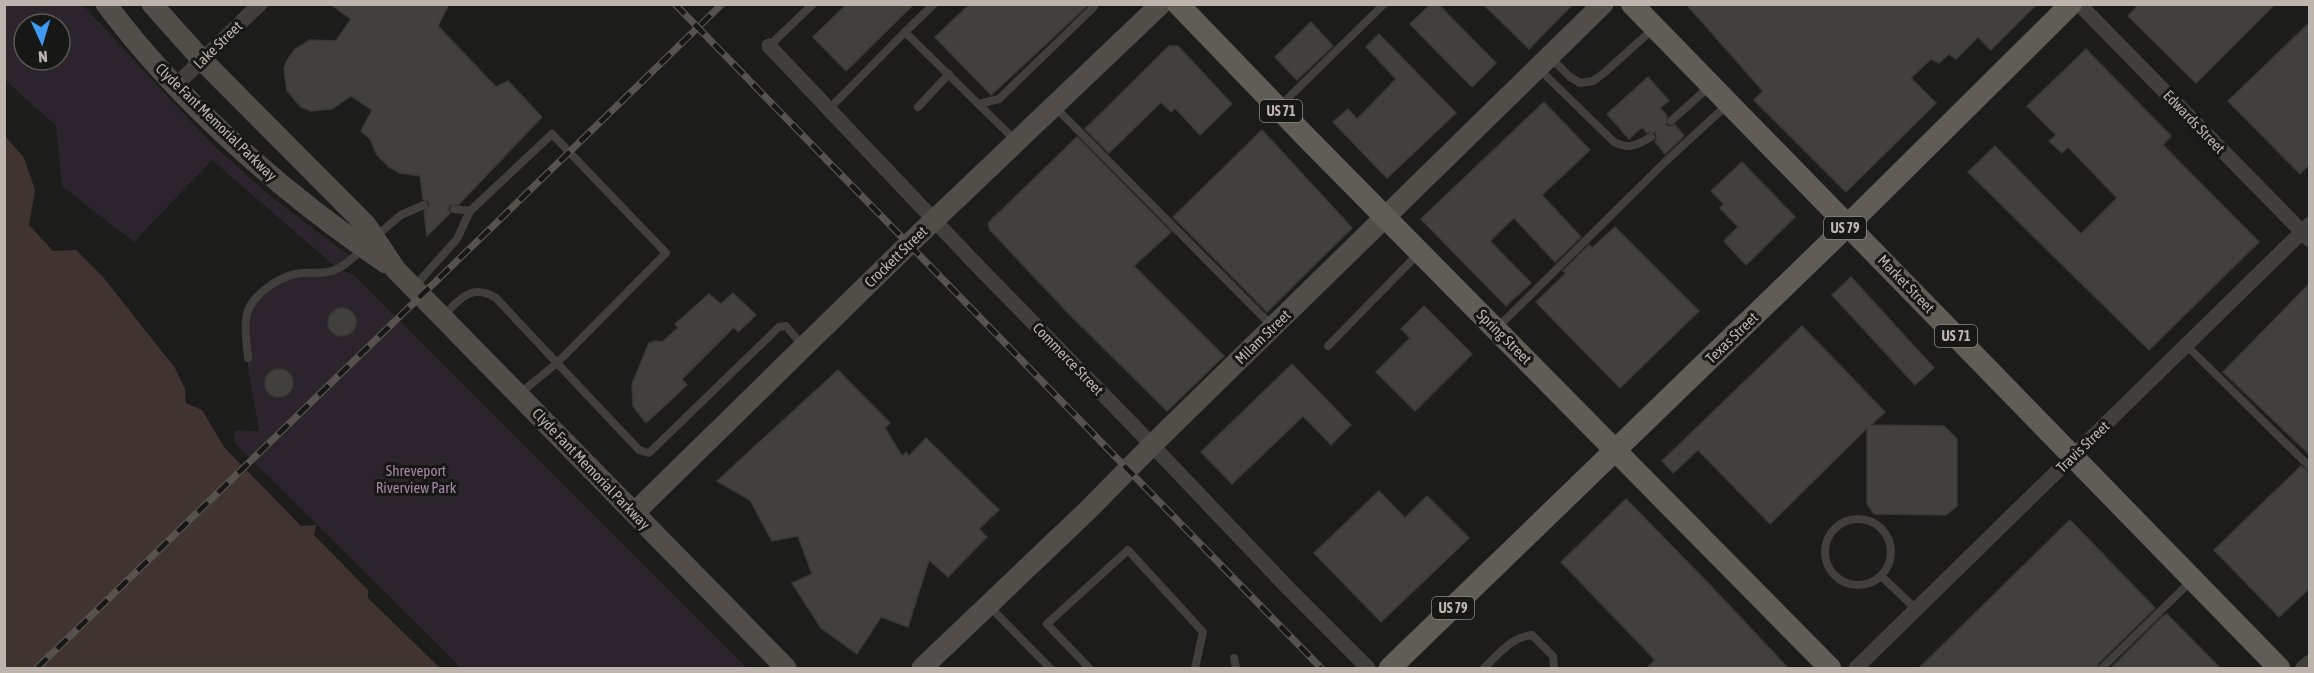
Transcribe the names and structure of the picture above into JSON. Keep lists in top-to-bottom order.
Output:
{
  "streets": {
    "main road": [
      "US 71",
      "US 79",
      "Market Street",
      "Spring Street",
      "Texas Street"
    ],
    "street": [
      "Lake Street",
      "Clyde Fant Memorial Parkway",
      "Edwards Street",
      "Crockett Street",
      "Milam Street",
      "Commerce Street",
      "Travis Street"
    ]
  },
  "crossings": [
    ["Lake Street", "Clyde Fant Memorial Parkway"],
    ["Clyde Fant Memorial Parkway", "Crockett Street"],
    ["Edwards Street", "Travis Street"],
    ["Crockett Street", "Commerce Street"],
    ["Market Street", "Texas Street"],
    ["Market Street", "Travis Street"],
    ["Milam Street", "Spring Street"],
    ["Milam Street", "Commerce Street"],
    ["Spring Street", "Texas Street"]
  ],
  "parks": ["Shreveport Riverview Park"],
  "north": "bottom"
}
